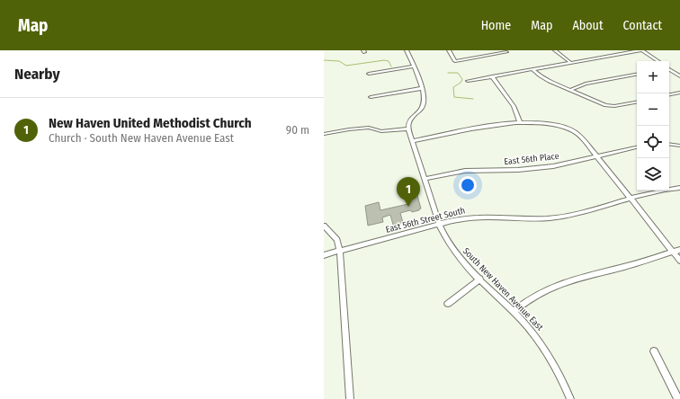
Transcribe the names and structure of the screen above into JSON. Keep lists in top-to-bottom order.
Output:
{
  "streets": {
    "street": ["East 56th Place", "East 56th Street South", "South New Haven Avenue East"]
  },
  "crossings": [
    ["East 56th Place", "South New Haven Avenue East"],
    ["East 56th Street South", "South New Haven Avenue East"]
  ],
  "page": {
    "header": "Map",
    "nav": [
      "Home",
      "Map",
      "About",
      "Contact"
    ],
    "heading": "Nearby",
    "map_buttons": ["+", "−"],
    "list": [
      {
        "mark": "1",
        "name": "New Haven United Methodist Church",
        "note": "Church · South New Haven Avenue East",
        "value": "90 m"
      }
    ],
    "pins": "1"
  }
}
